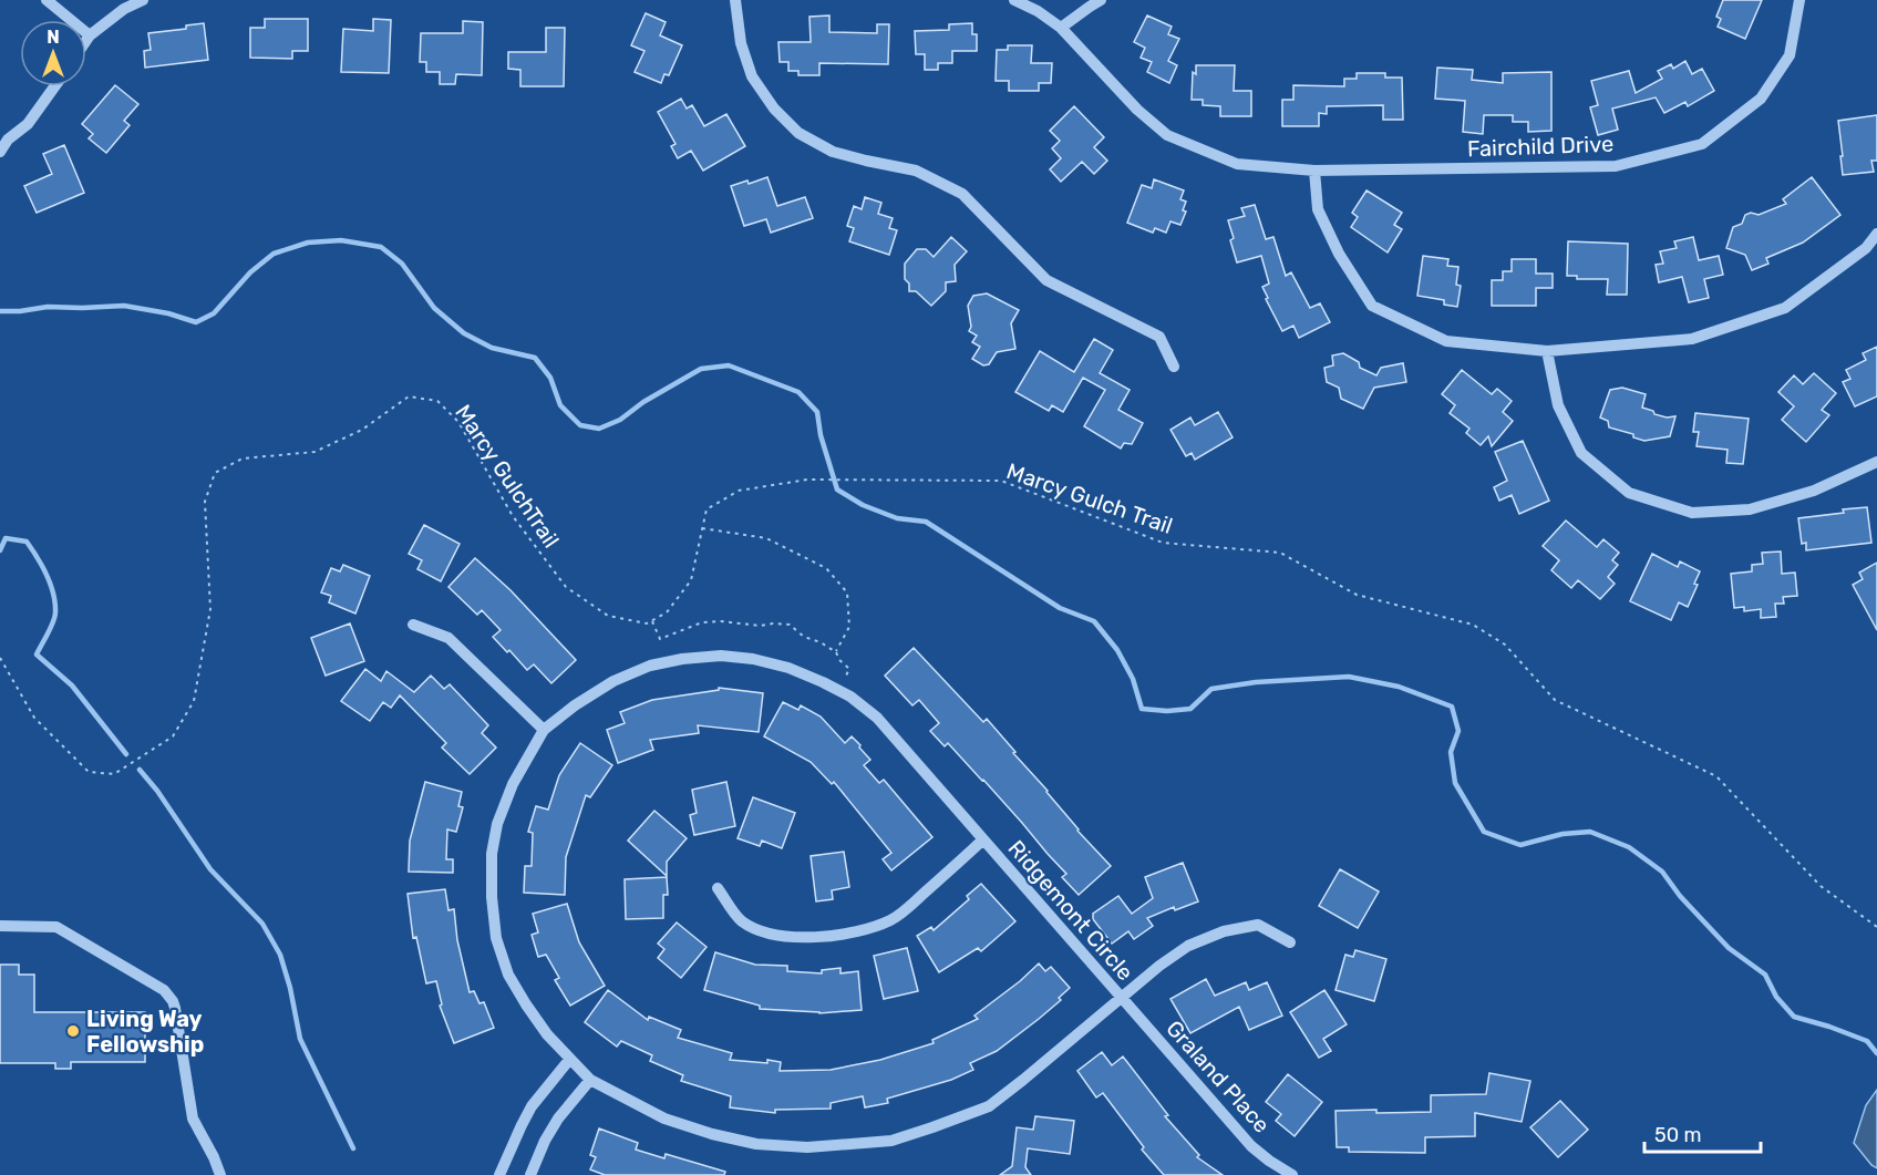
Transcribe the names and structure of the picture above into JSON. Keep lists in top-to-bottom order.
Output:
{
  "streets": {
    "street": ["Fairchild Drive", "Ridgemont Circle", "Graland Place"],
    "path": ["Marcy GulchTrail", "Marcy Gulch Trail"]
  },
  "crossings": [
    ["Ridgemont Circle", "Graland Place"]
  ],
  "places": ["Living Way Fellowship"],
  "scale_bar": "50 m",
  "north": "top"
}
